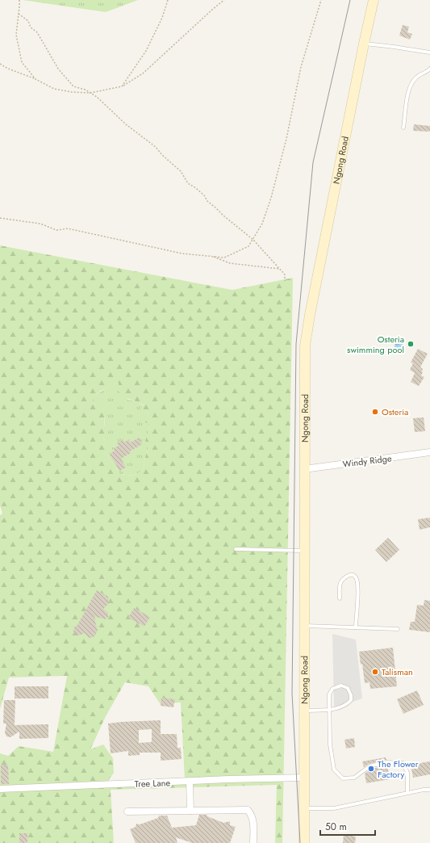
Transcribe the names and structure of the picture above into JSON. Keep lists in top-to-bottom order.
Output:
{
  "streets": {
    "main road": ["Ngong Road"],
    "street": ["Windy Ridge", "Tree Lane"]
  },
  "crossings": [
    ["Ngong Road", "Windy Ridge"],
    ["Ngong Road", "Tree Lane"]
  ],
  "places": [
    "Osteria swimming pool",
    "Osteria",
    "Talisman",
    "The Flower Factory"
  ],
  "scale_bar": "50 m"
}
